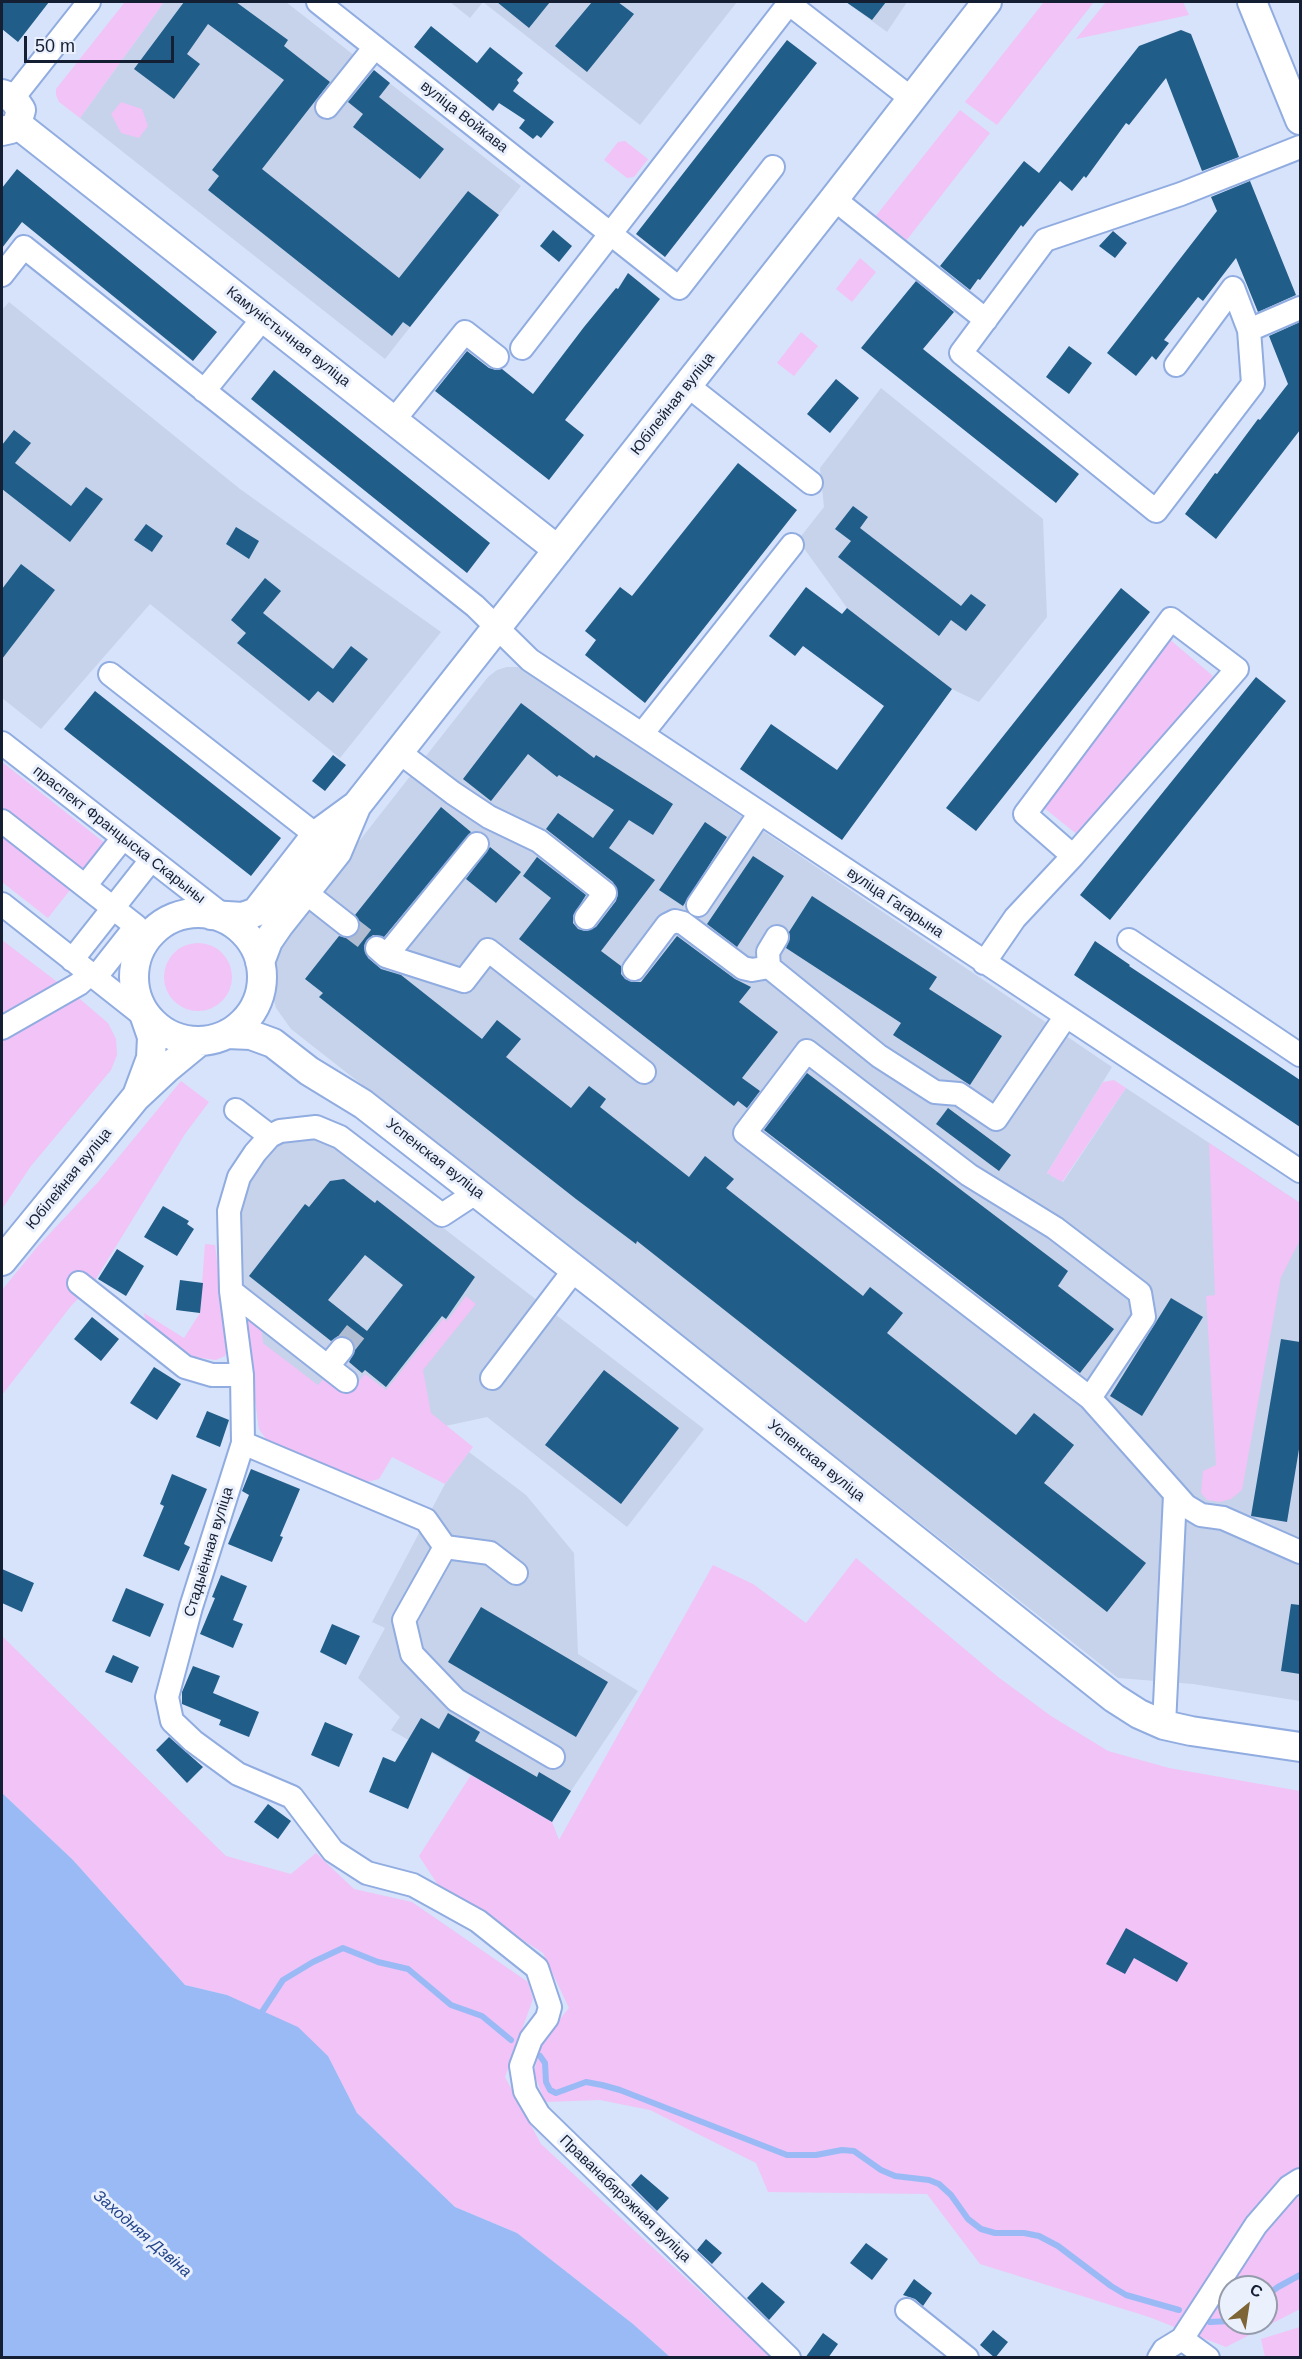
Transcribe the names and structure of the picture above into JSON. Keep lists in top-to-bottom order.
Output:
{
  "streets": {
    "main road": ["Камуністычная вуліца", "Юбілейная вуліца", "Успенская вуліца"],
    "street": [
      "вуліца Войкава",
      "праспект Францыска Скарыны",
      "вуліца Гагарына",
      "Стадыённая вуліца",
      "Праванабярэжная вуліца"
    ]
  },
  "crossings": [
    ["Камуністычная вуліца", "Юбілейная вуліца"],
    ["Юбілейная вуліца", "праспект Францыска Скарыны"],
    ["Юбілейная вуліца", "вуліца Гагарына"],
    ["Юбілейная вуліца", "Успенская вуліца"],
    ["праспект Францыска Скарыны", "Успенская вуліца"],
    ["Стадыённая вуліца", "Праванабярэжная вуліца"]
  ],
  "water": ["Заходняя Дзвіна"],
  "scale_bar": "50 m",
  "north": "top right"
}
